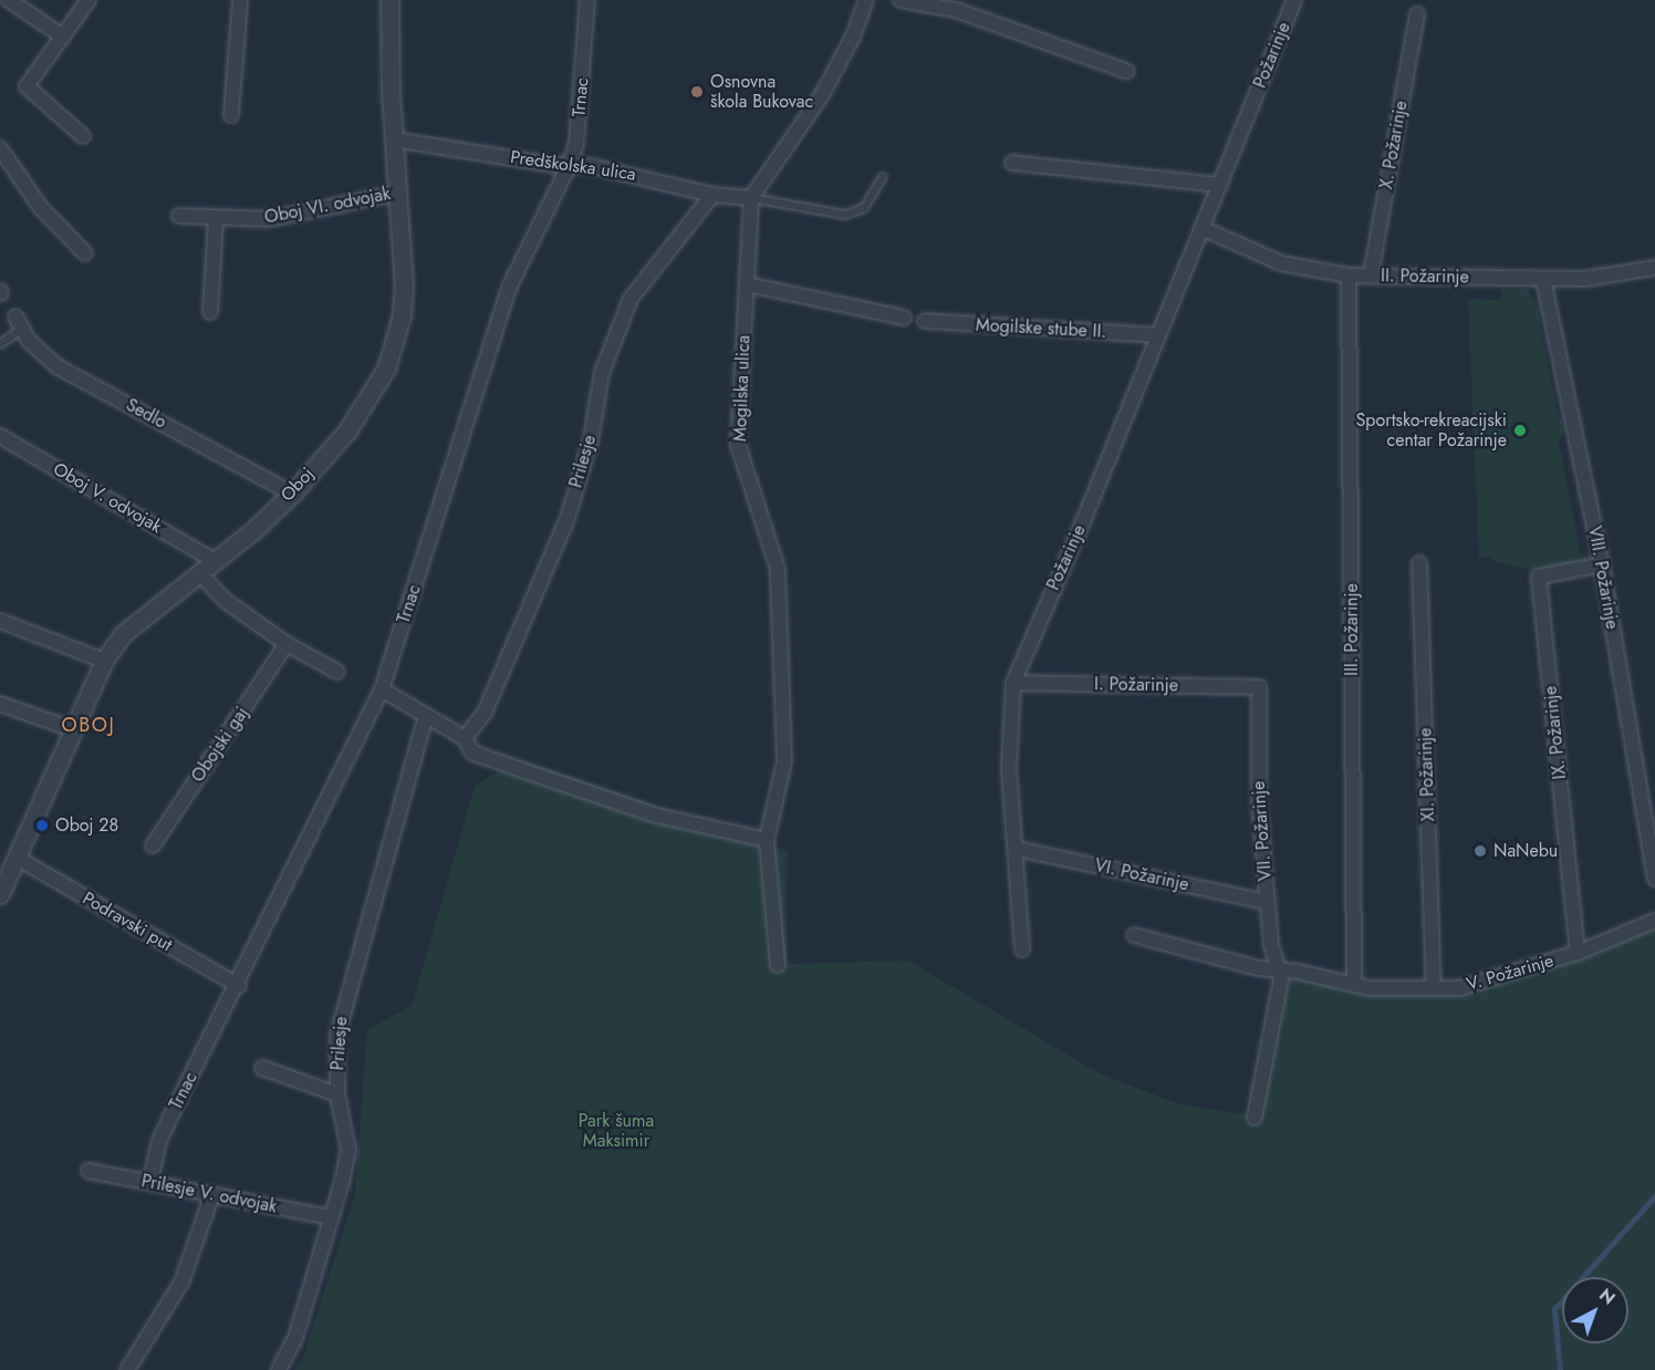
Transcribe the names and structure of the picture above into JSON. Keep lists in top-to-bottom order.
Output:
{
  "streets": {
    "street": [
      "Požarinje",
      "Trnac",
      "X. Požarinje",
      "Predškolska ulica",
      "Oboj VI. odvojak",
      "II. Požarinje",
      "Mogilske stube II.",
      "Mogilska ulica",
      "Sedlo",
      "Prilesje",
      "Oboj",
      "Oboj V. odvojak",
      "VIII. Požarinje",
      "III. Požarinje",
      "I. Požarinje",
      "IX. Požarinje",
      "Obojski gaj",
      "XI. Požarinje",
      "VII. Požarinje",
      "VI. Požarinje",
      "Podravski put",
      "V. Požarinje",
      "Prilesje V. odvojak"
    ]
  },
  "crossings": [
    ["Požarinje", "II. Požarinje"],
    ["Požarinje", "Mogilske stube II."],
    ["Požarinje", "I. Požarinje"],
    ["Požarinje", "VI. Požarinje"],
    ["Trnac", "Predškolska ulica"],
    ["Trnac", "Podravski put"],
    ["Trnac", "Prilesje V. odvojak"],
    ["X. Požarinje", "II. Požarinje"],
    ["Predškolska ulica", "Mogilska ulica"],
    ["Predškolska ulica", "Prilesje"],
    ["Predškolska ulica", "Oboj"],
    ["Oboj VI. odvojak", "Oboj"],
    ["II. Požarinje", "VIII. Požarinje"],
    ["II. Požarinje", "III. Požarinje"],
    ["Sedlo", "Oboj"],
    ["Prilesje", "Prilesje V. odvojak"],
    ["Oboj", "Oboj V. odvojak"],
    ["Oboj", "Podravski put"],
    ["VIII. Požarinje", "IX. Požarinje"],
    ["III. Požarinje", "V. Požarinje"],
    ["I. Požarinje", "VII. Požarinje"],
    ["IX. Požarinje", "V. Požarinje"],
    ["XI. Požarinje", "V. Požarinje"],
    ["VII. Požarinje", "VI. Požarinje"],
    ["VII. Požarinje", "V. Požarinje"]
  ],
  "districts": ["OBOJ"],
  "parks": ["Park šuma Maksimir"],
  "places": [
    "Osnovna škola Bukovac",
    "Sportsko-rekreacijski centar Požarinje",
    "Oboj 28",
    "NaNebu"
  ],
  "north": "top right"
}
